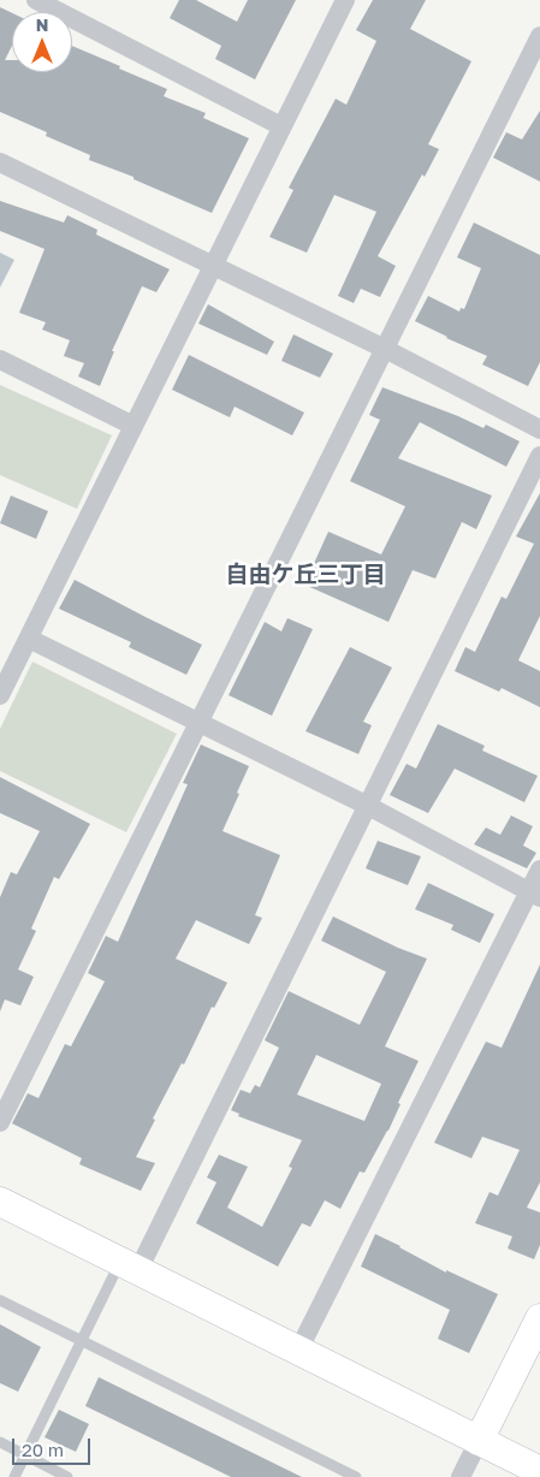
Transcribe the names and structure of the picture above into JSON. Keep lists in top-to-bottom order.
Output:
{
  "districts": ["自由ケ丘三丁目"],
  "scale_bar": "20 m",
  "north": "top"
}
